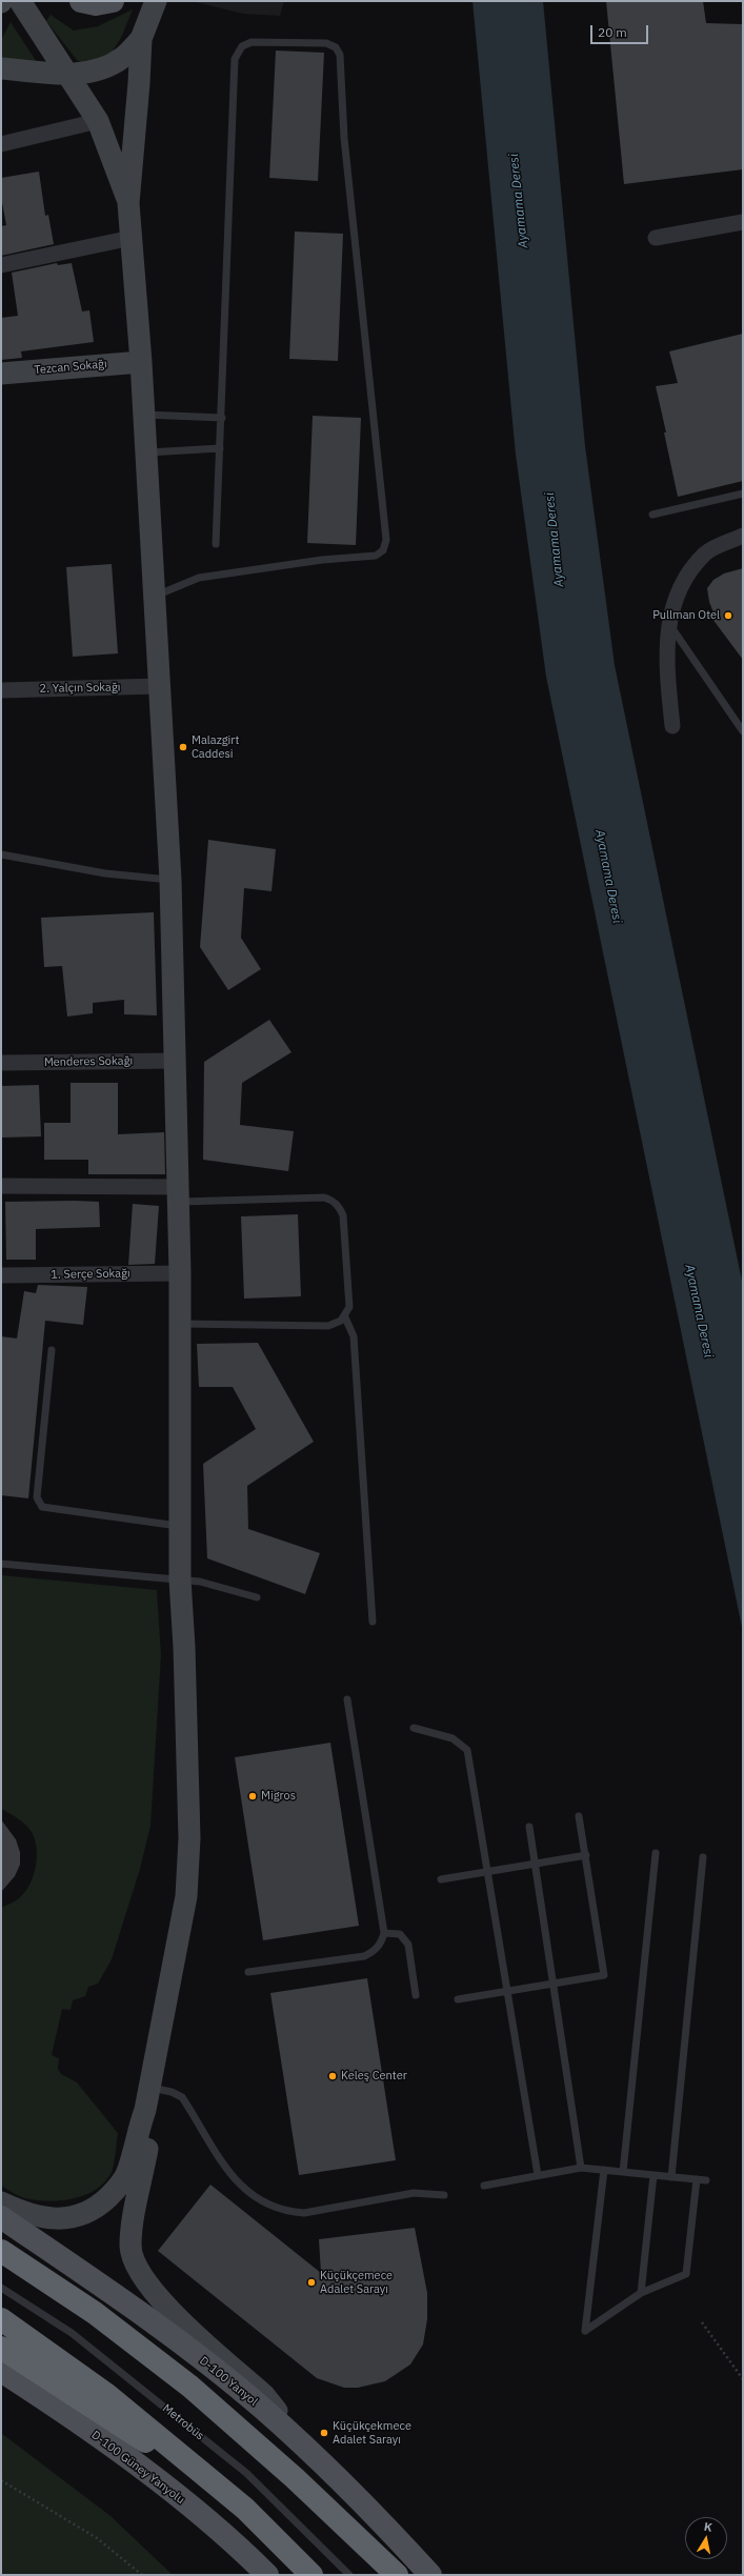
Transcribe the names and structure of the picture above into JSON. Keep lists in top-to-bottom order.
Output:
{
  "streets": {
    "main road": ["Tezcan Sokağı", "D-100 Yanyol", "D-100 Güney Yanyolu"],
    "street": ["2. Yalçın Sokağı", "Menderes Sokağı", "1. Serçe Sokağı"],
    "lane": ["Metrobüs"]
  },
  "water": ["Ayamama Deresi"],
  "places": [
    "Pullman Otel",
    "Malazgirt Caddesi",
    "Migros",
    "Keleş Center",
    "Küçükçemece Adalet Sarayı",
    "Küçükçekmece Adalet Sarayı"
  ],
  "scale_bar": "20 m",
  "north": "top"
}
